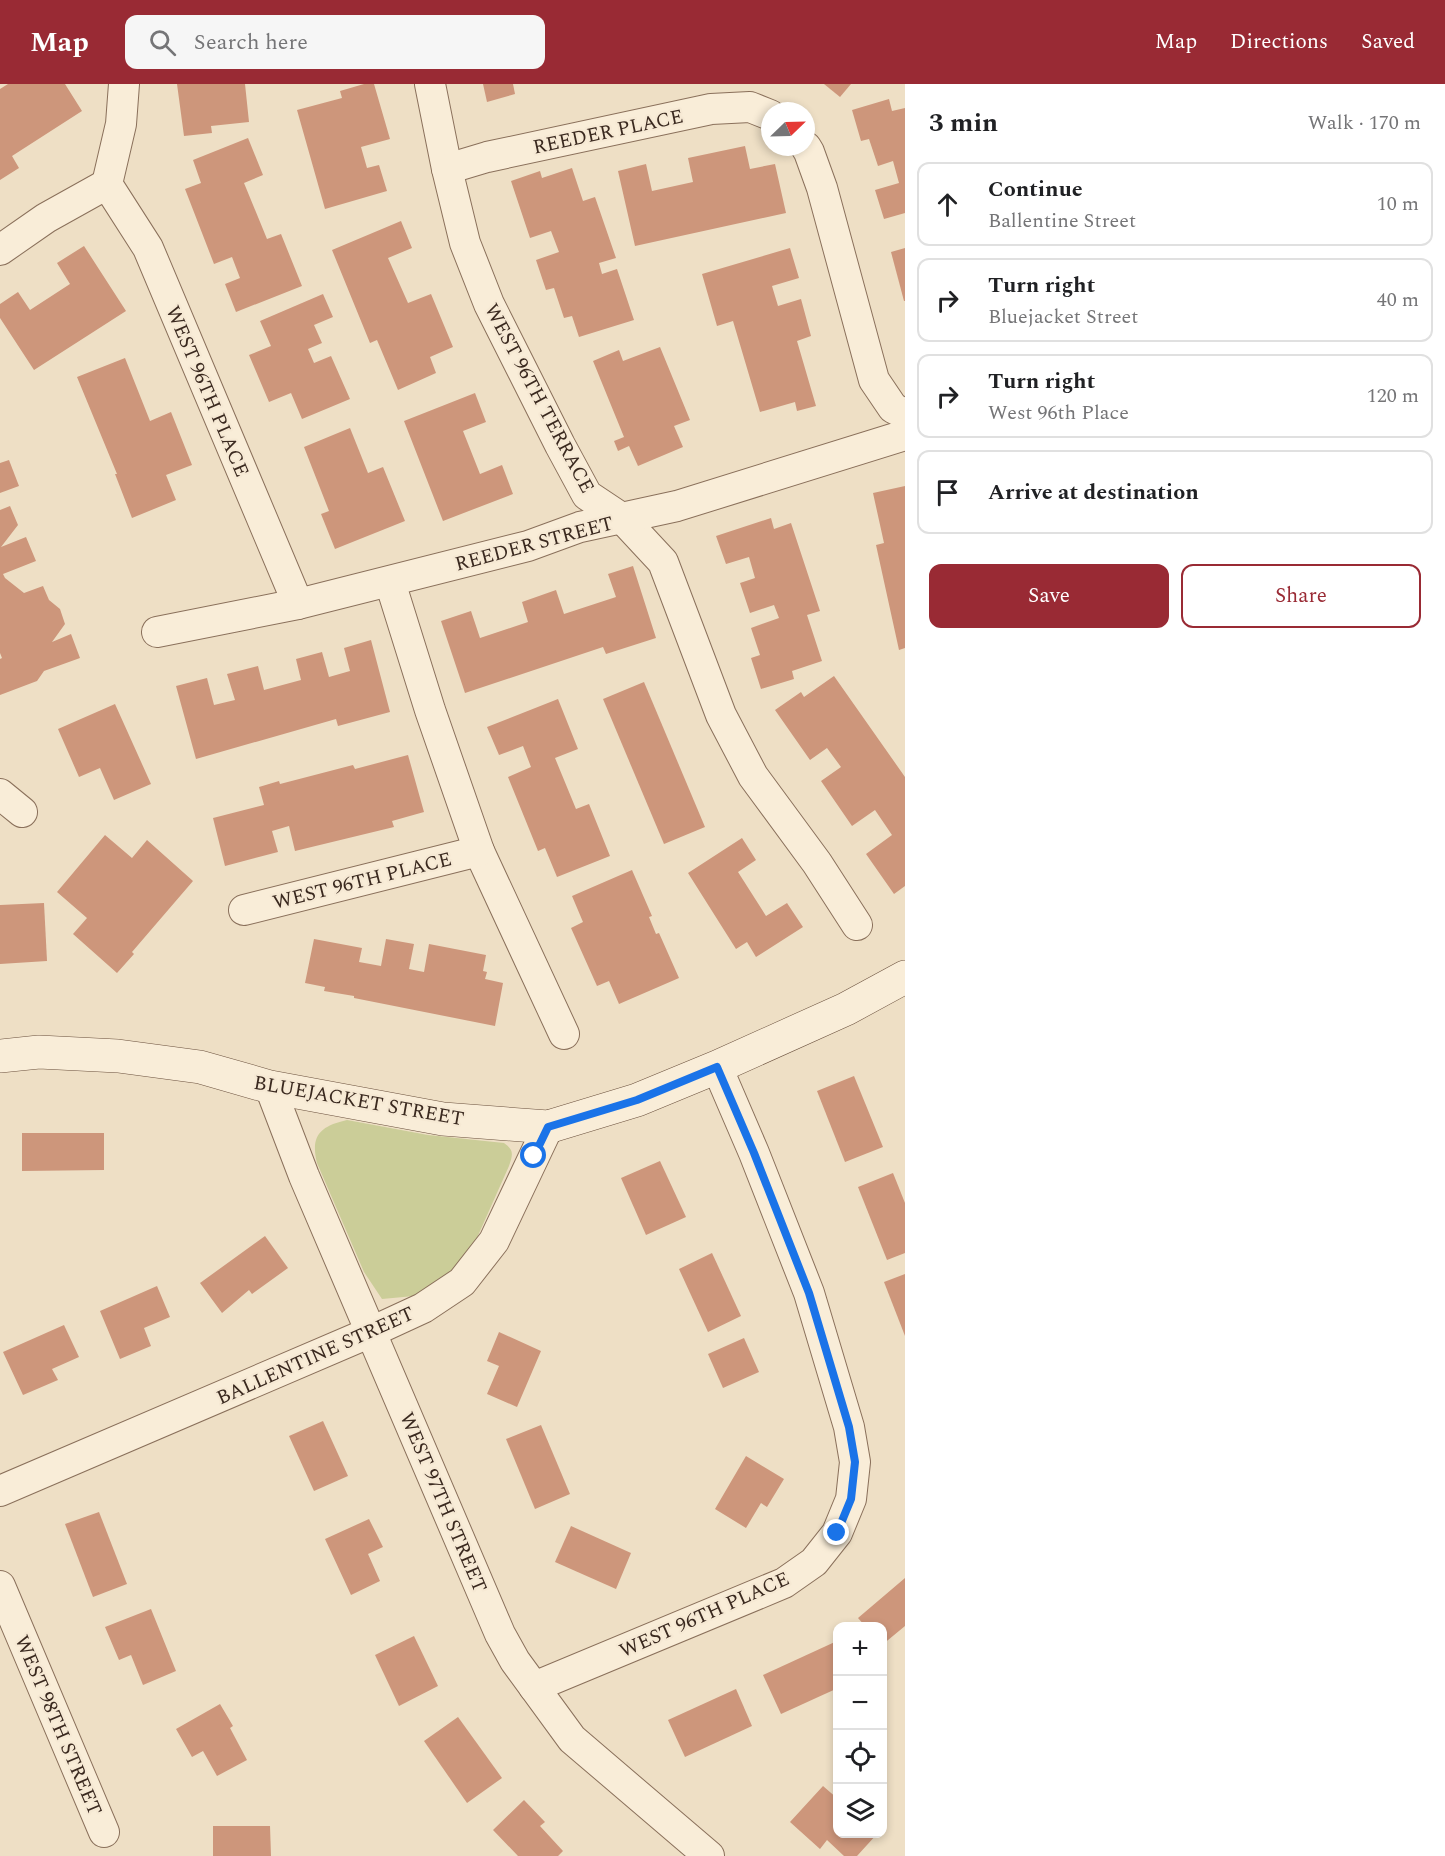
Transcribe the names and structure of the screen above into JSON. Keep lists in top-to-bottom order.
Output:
{
  "streets": {
    "street": [
      "REEDER PLACE",
      "WEST 96TH PLACE",
      "WEST 96TH TERRACE",
      "REEDER STREET",
      "BLUEJACKET STREET",
      "BALLENTINE STREET",
      "WEST 97TH STREET",
      "WEST 98TH STREET"
    ]
  },
  "crossings": [
    ["REEDER PLACE", "WEST 96TH TERRACE"],
    ["WEST 96TH PLACE", "REEDER STREET"],
    ["WEST 96TH PLACE", "BLUEJACKET STREET"],
    ["WEST 96TH PLACE", "WEST 97TH STREET"],
    ["WEST 96TH TERRACE", "REEDER STREET"],
    ["BLUEJACKET STREET", "BALLENTINE STREET"],
    ["BLUEJACKET STREET", "WEST 97TH STREET"],
    ["BALLENTINE STREET", "WEST 97TH STREET"]
  ],
  "north": "top right",
  "page": {
    "header": "Map",
    "search": "Search here",
    "nav": ["Map", "Directions", "Saved"],
    "heading": ["3 min", "Walk · 170 m"],
    "list": [
      ["Continue", "Ballentine Street", "10 m"],
      ["Turn right", "Bluejacket Street", "40 m"],
      ["Turn right", "West 96th Place", "120 m"],
      "Arrive at destination"
    ],
    "buttons": ["Save", "Share"],
    "map_buttons": ["+", "−"]
  }
}
